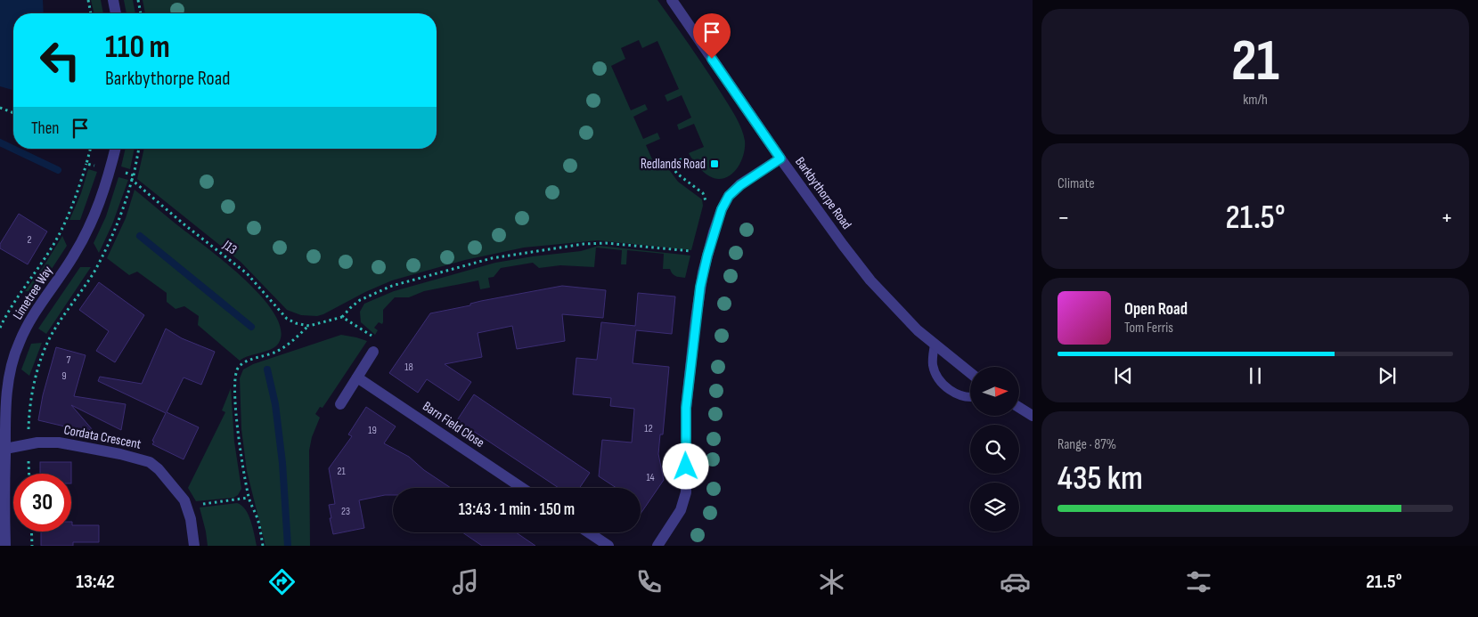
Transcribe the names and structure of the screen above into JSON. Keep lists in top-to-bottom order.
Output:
{
  "streets": {
    "street": [
      "Barkbythorpe Road",
      "Limetree Way",
      "Barn Field Close",
      "Cordata Crescent"
    ],
    "path": ["J13"]
  },
  "crossings": [
    ["Limetree Way", "Cordata Crescent"]
  ],
  "places": {
    "transit": ["Redlands Road"]
  },
  "house_numbers": [
    "2",
    "7",
    "18",
    "9",
    "12",
    "19",
    "21",
    "14",
    "23"
  ],
  "north": "right",
  "page": {
    "tile": [
      ["21", "km/h"],
      "Climate",
      ["Range · 87%", "435 km"]
    ],
    "turn": ["110 m", "Barkbythorpe Road"],
    "then": "Then",
    "heat": ["−", "21.5°", "+"],
    "song": ["Open Road", "Tom Ferris"],
    "limit": "30",
    "trip": "13:43 · 1 min · 150 m",
    "tabs": ["13:42", "21.5°"]
  }
}
